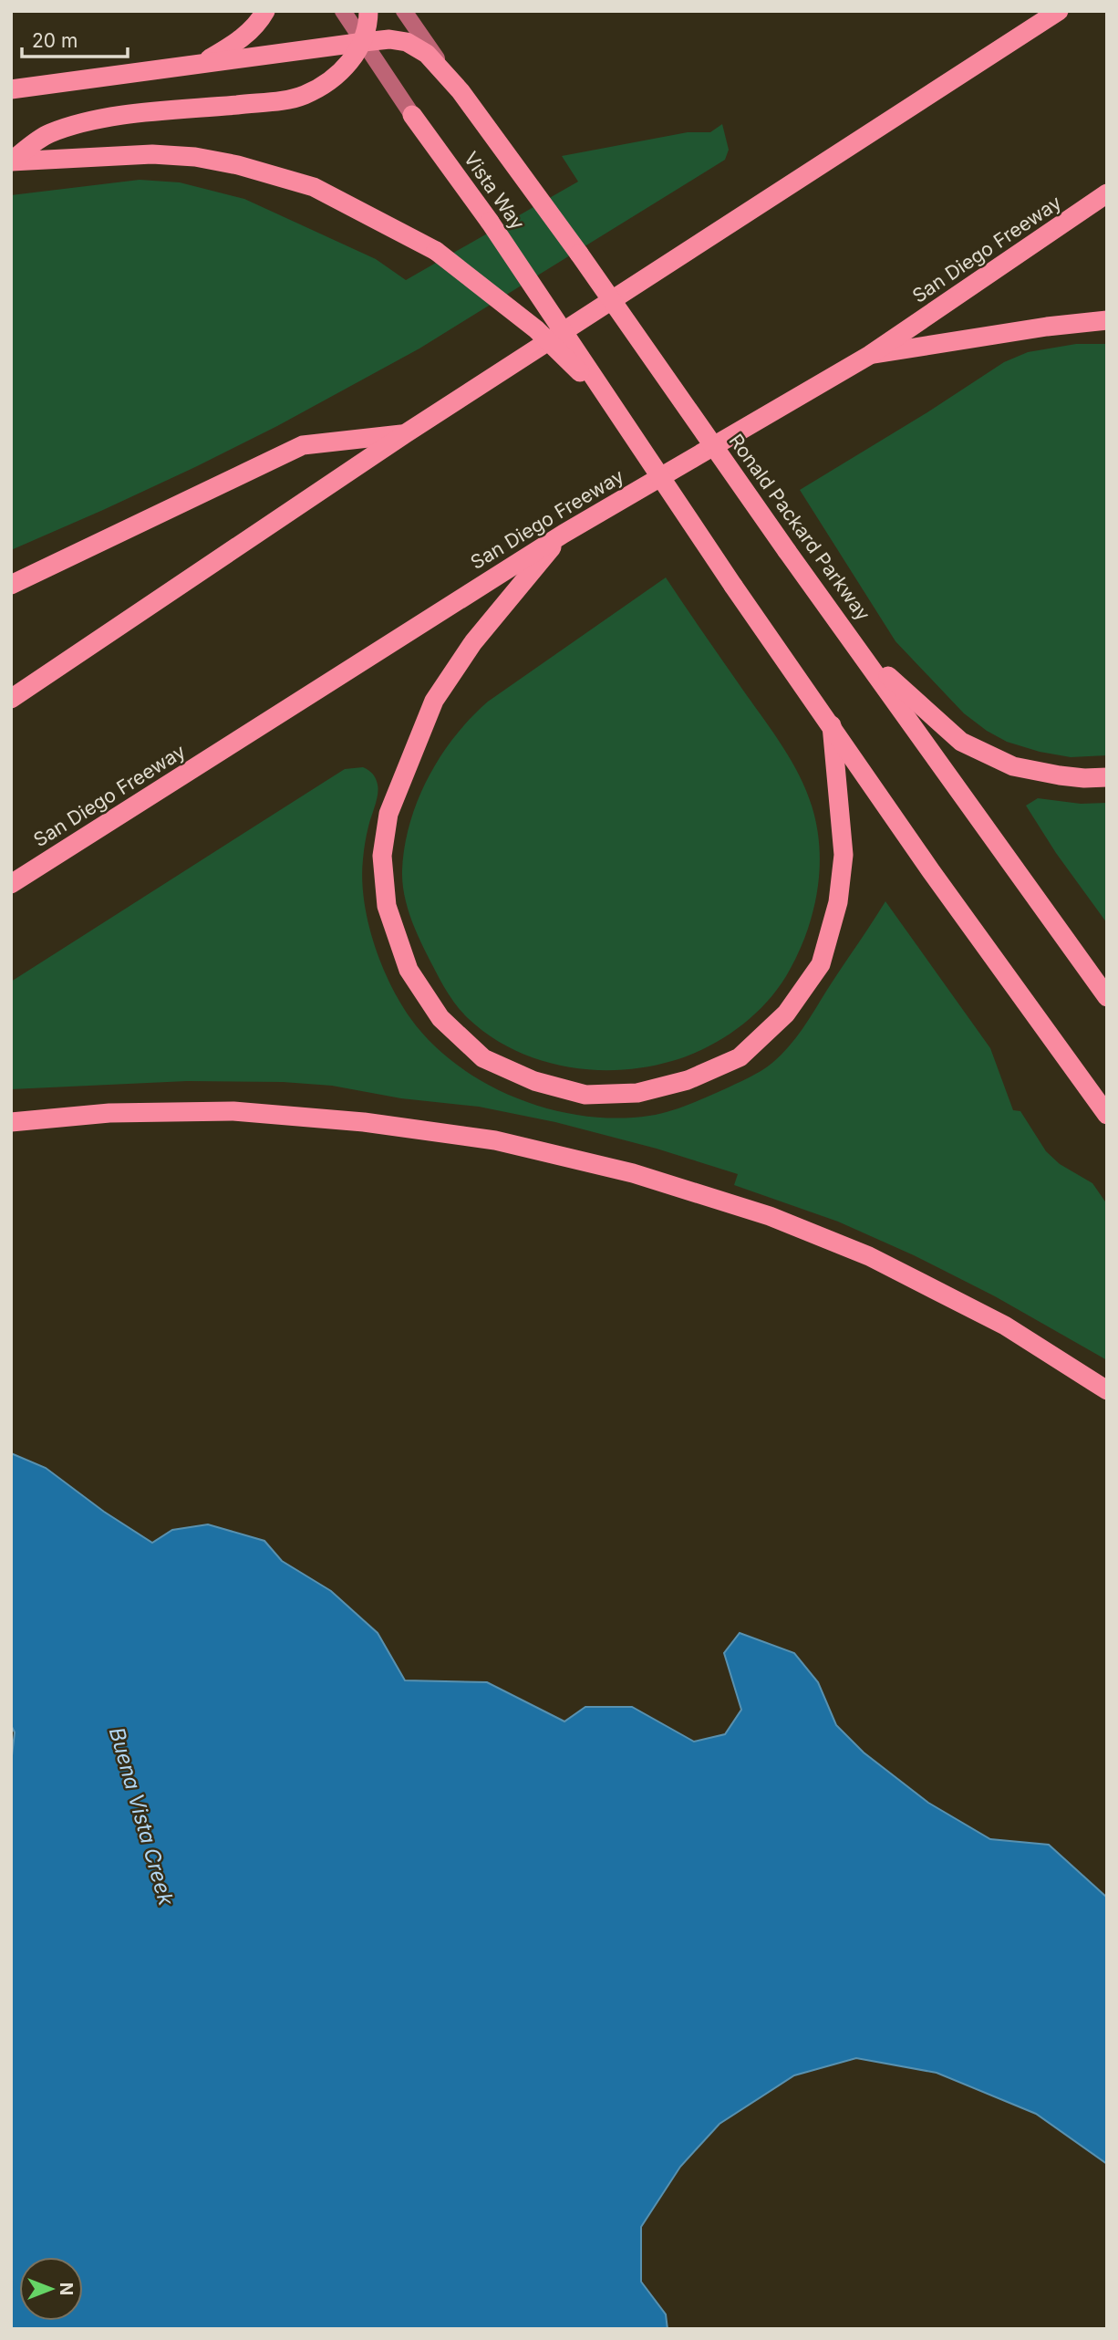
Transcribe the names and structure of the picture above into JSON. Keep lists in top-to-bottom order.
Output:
{
  "streets": {
    "highway": ["Vista Way", "San Diego Freeway", "Ronald Packard Parkway"]
  },
  "crossings": [
    ["Vista Way", "Ronald Packard Parkway"]
  ],
  "water": ["Buena Vista Creek"],
  "scale_bar": "20 m",
  "north": "right"
}
